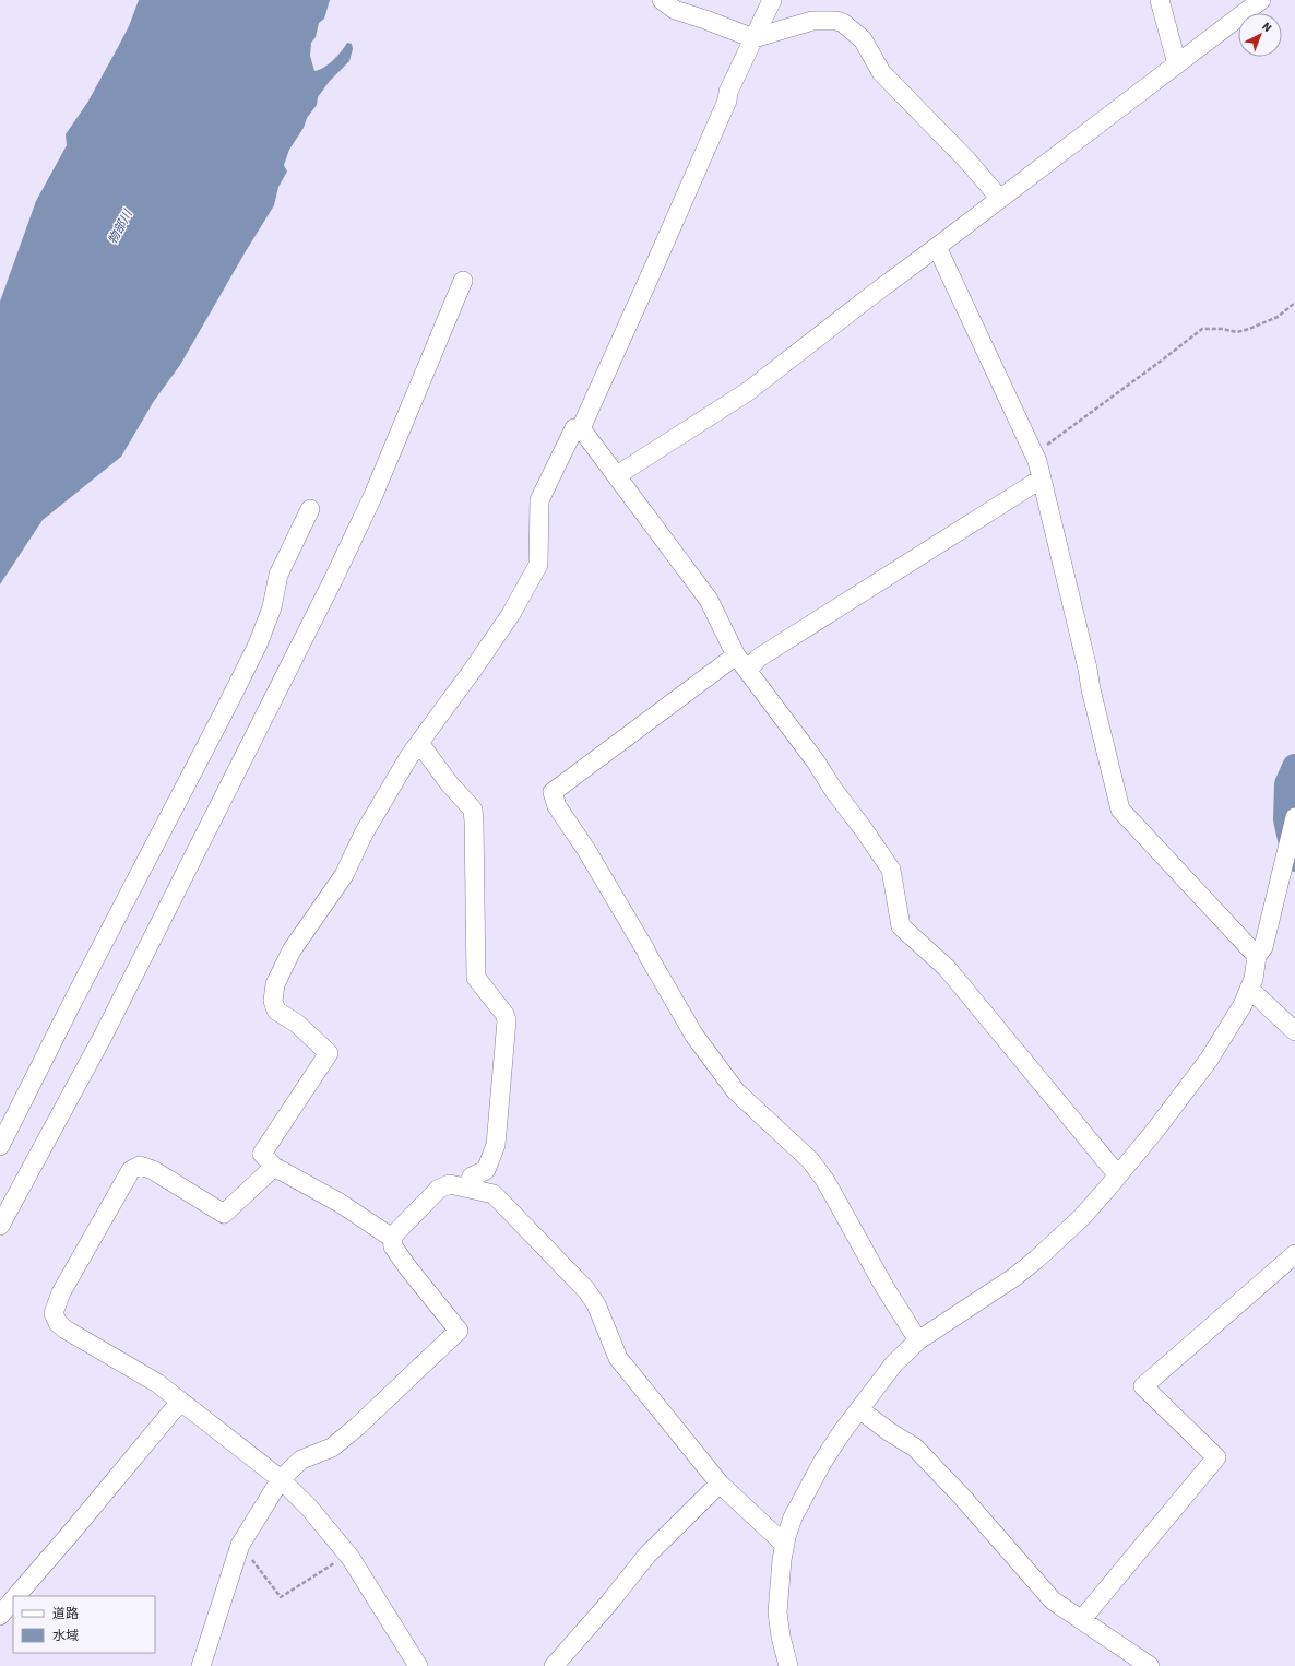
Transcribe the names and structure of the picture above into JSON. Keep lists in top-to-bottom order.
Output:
{
  "water": ["物部川"],
  "legend": ["道路", "水域"],
  "north": "top right"
}
